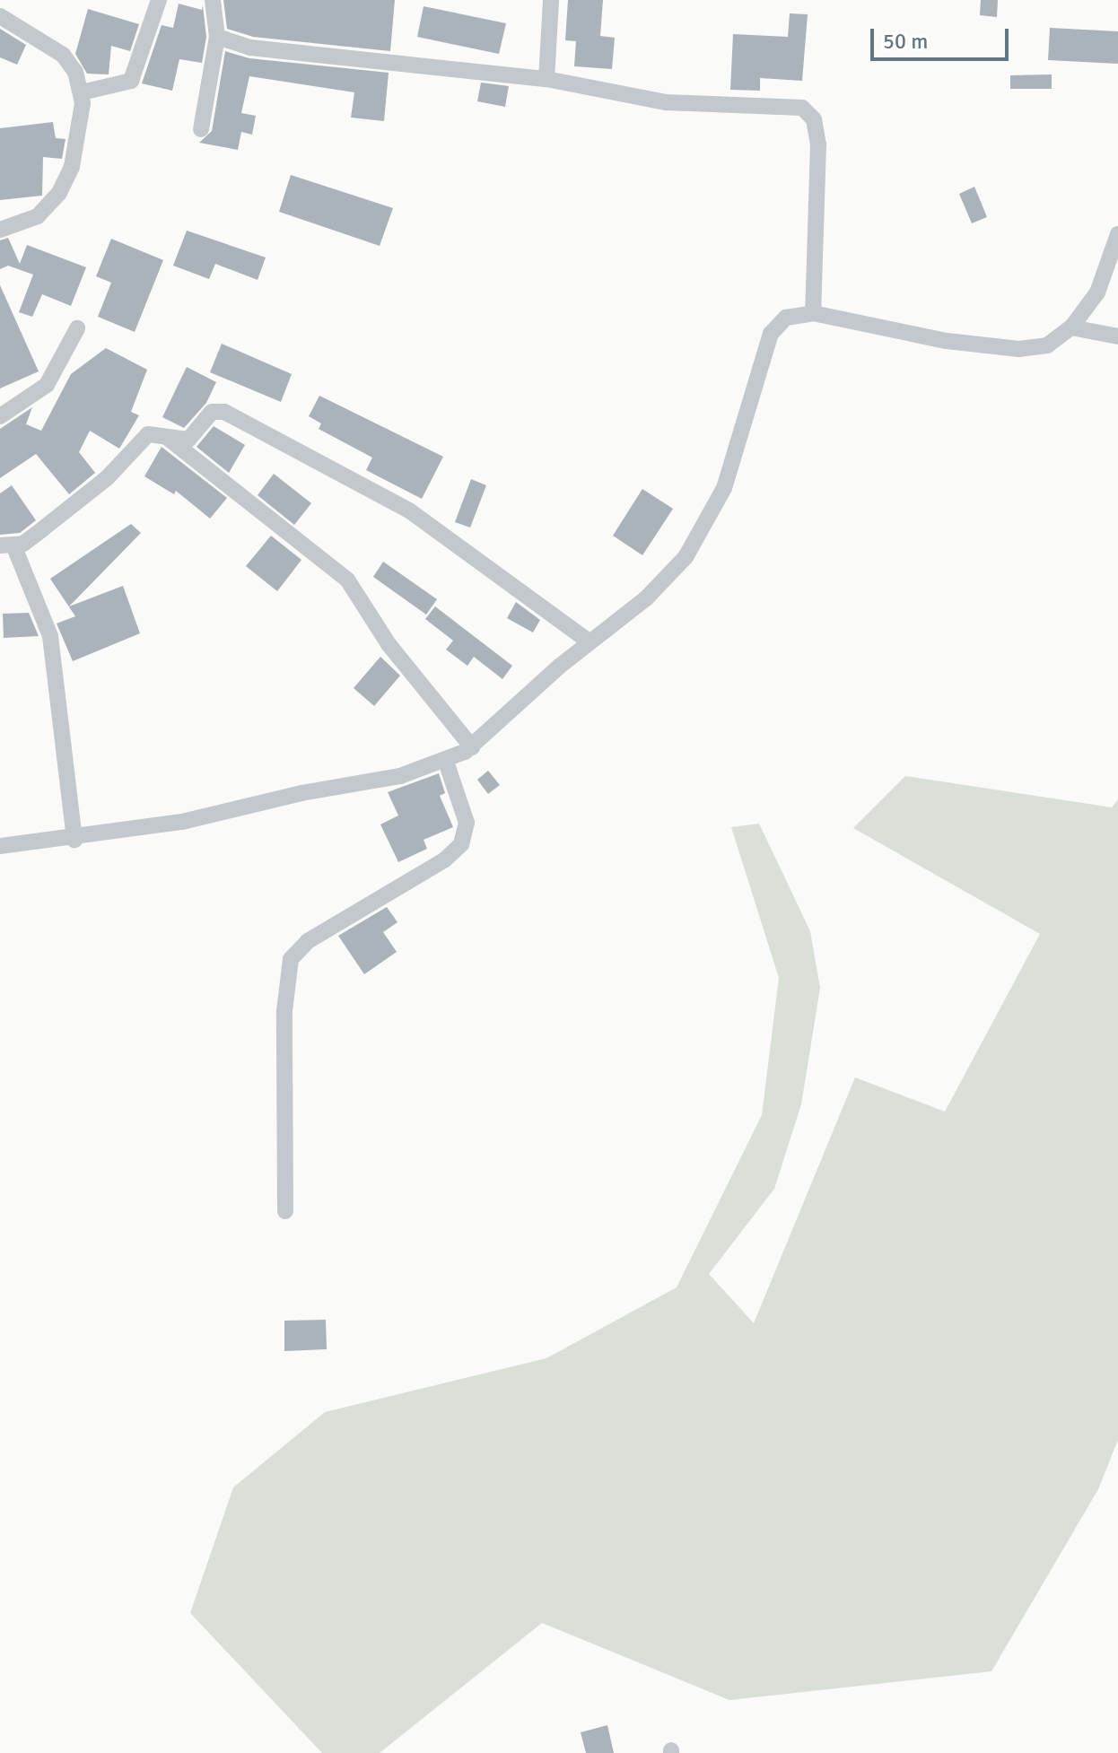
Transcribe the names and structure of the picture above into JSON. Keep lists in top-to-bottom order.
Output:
{
  "scale_bar": "50 m"
}
